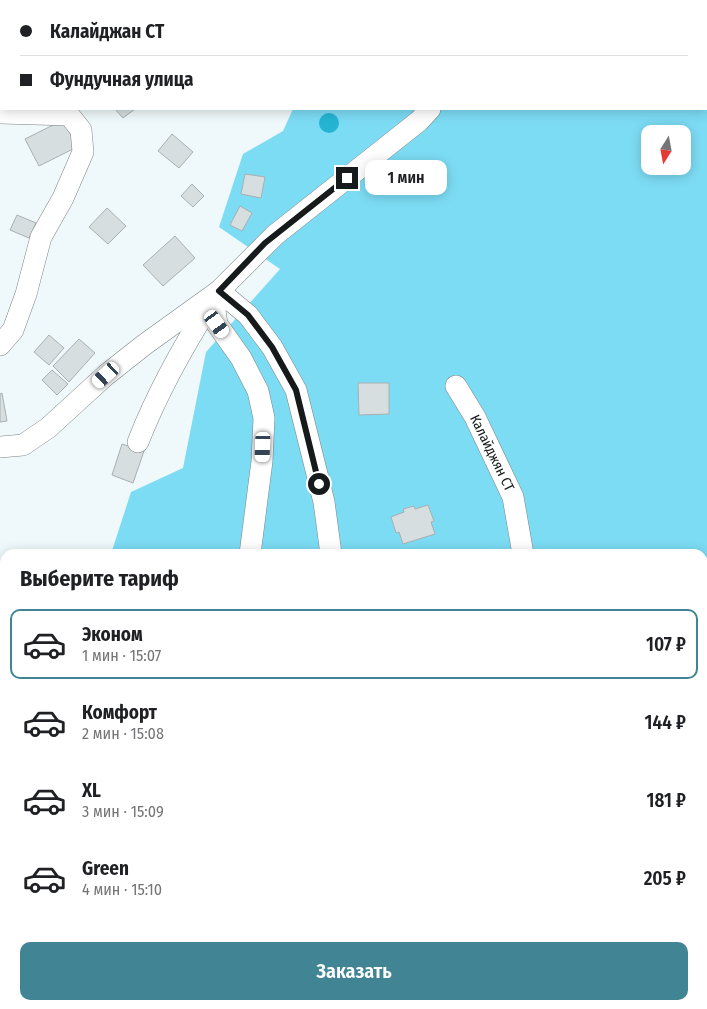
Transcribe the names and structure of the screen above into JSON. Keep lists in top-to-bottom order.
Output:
{
  "streets": {
    "street": ["Калайджян СТ"]
  },
  "north": "bottom",
  "page": {
    "banner": ["Калайджан СТ", "Фундучная улица"],
    "bubble": "1 мин",
    "heading": "Выберите тариф",
    "list": [
      {
        "name": "Эконом",
        "note": "1 мин · 15:07",
        "value": "107 ₽"
      },
      {
        "name": "Комфорт",
        "note": "2 мин · 15:08",
        "value": "144 ₽"
      },
      {
        "name": "XL",
        "note": "3 мин · 15:09",
        "value": "181 ₽"
      },
      {
        "name": "Green",
        "note": "4 мин · 15:10",
        "value": "205 ₽"
      }
    ],
    "buttons": "Заказать"
  }
}
